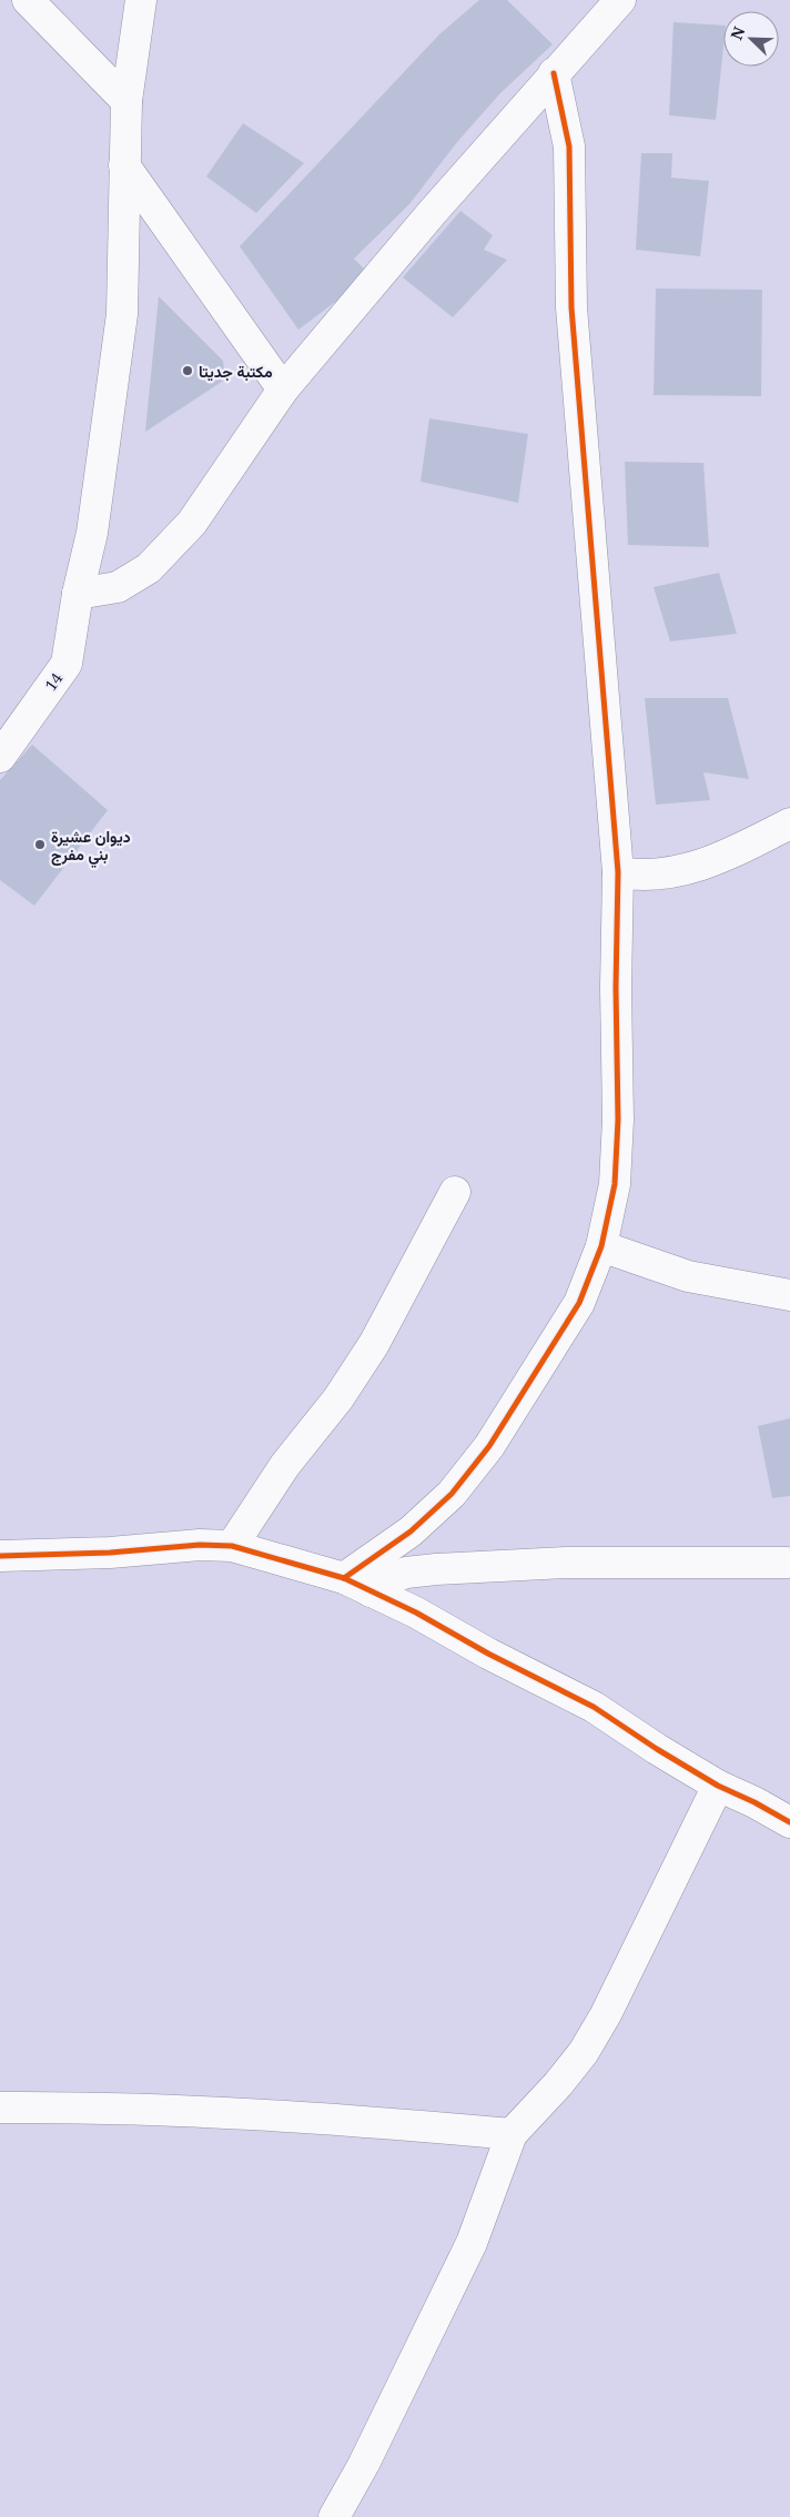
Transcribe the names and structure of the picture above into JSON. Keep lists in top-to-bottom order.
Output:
{
  "streets": {
    "street": ["14"]
  },
  "places": ["مكتبة جديتا", "ديوان عشيرة بني مفرج"],
  "north": "top left"
}
